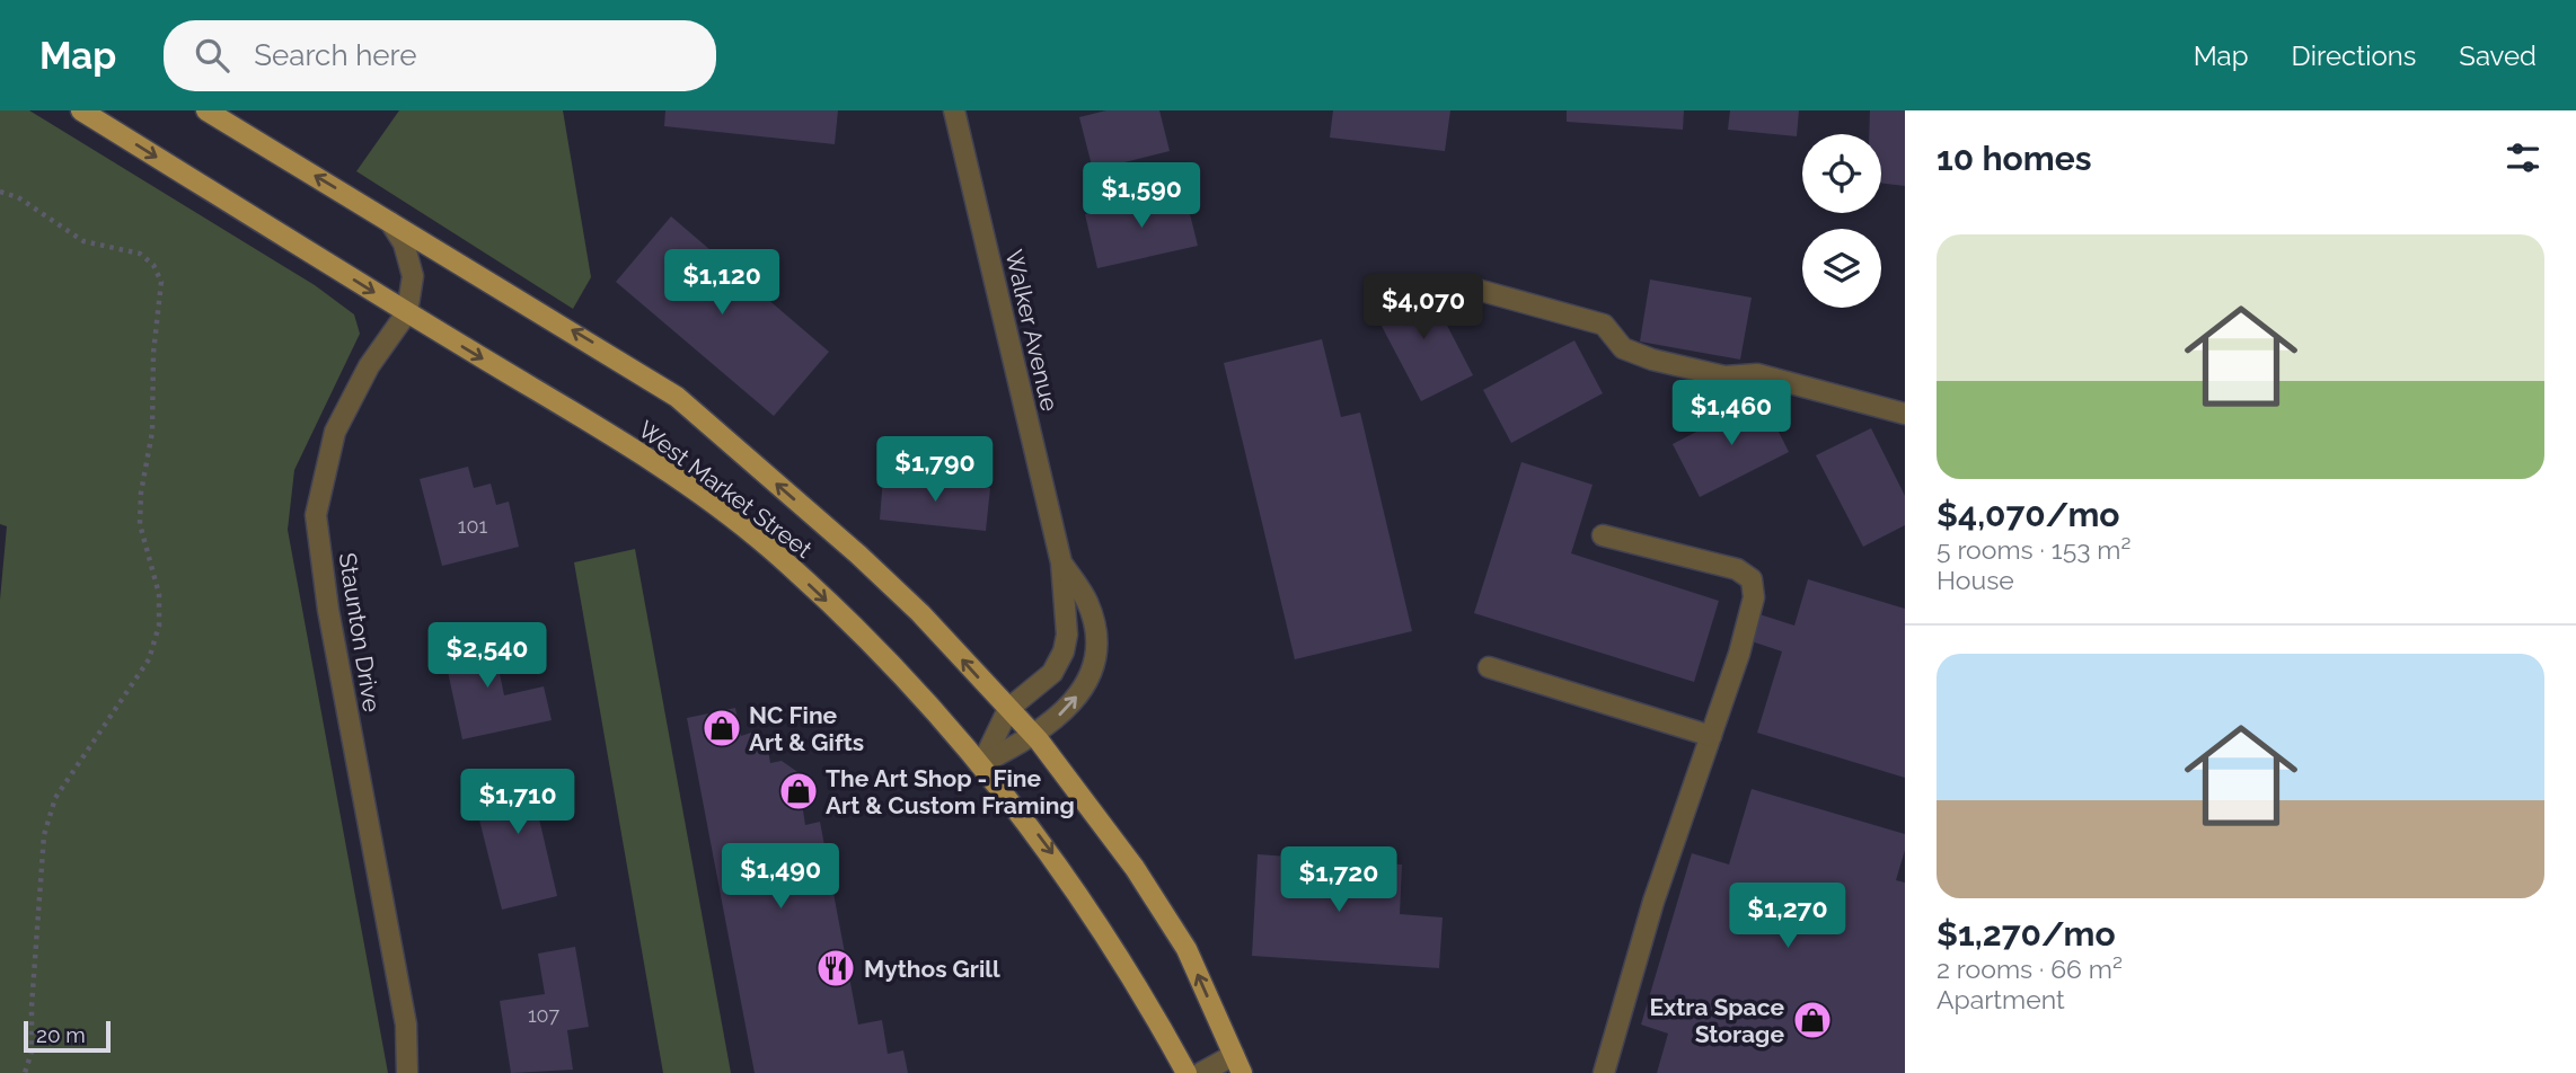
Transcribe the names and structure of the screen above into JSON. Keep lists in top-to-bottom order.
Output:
{
  "streets": {
    "main road": ["West Market Street"],
    "street": ["Walker Avenue", "Staunton Drive"]
  },
  "crossings": [
    ["Walker Avenue", "West Market Street"],
    ["West Market Street", "Staunton Drive"]
  ],
  "places": {
    "shop": ["NC Fine Art & Gifts", "The Art Shop - Fine Art & Custom Framing", "Extra Space Storage"],
    "restaurant": ["Mythos Grill"]
  },
  "house_numbers": ["101", "107"],
  "scale_bar": "20 m",
  "page": {
    "header": "Map",
    "search": "Search here",
    "nav": ["Map", "Directions", "Saved"],
    "heading": "10 homes",
    "price": [
      "$1,590",
      "$1,120",
      "$4,070",
      "$1,460",
      "$1,790",
      "$2,540",
      "$1,710",
      "$1,490",
      "$1,720",
      "$1,270"
    ],
    "list": [
      {
        "name": "$4,070/mo",
        "note": "5 rooms · 153 m² · House"
      },
      {
        "name": "$1,270/mo",
        "note": "2 rooms · 66 m² · Apartment"
      }
    ],
    "scale": "20 m"
  }
}
